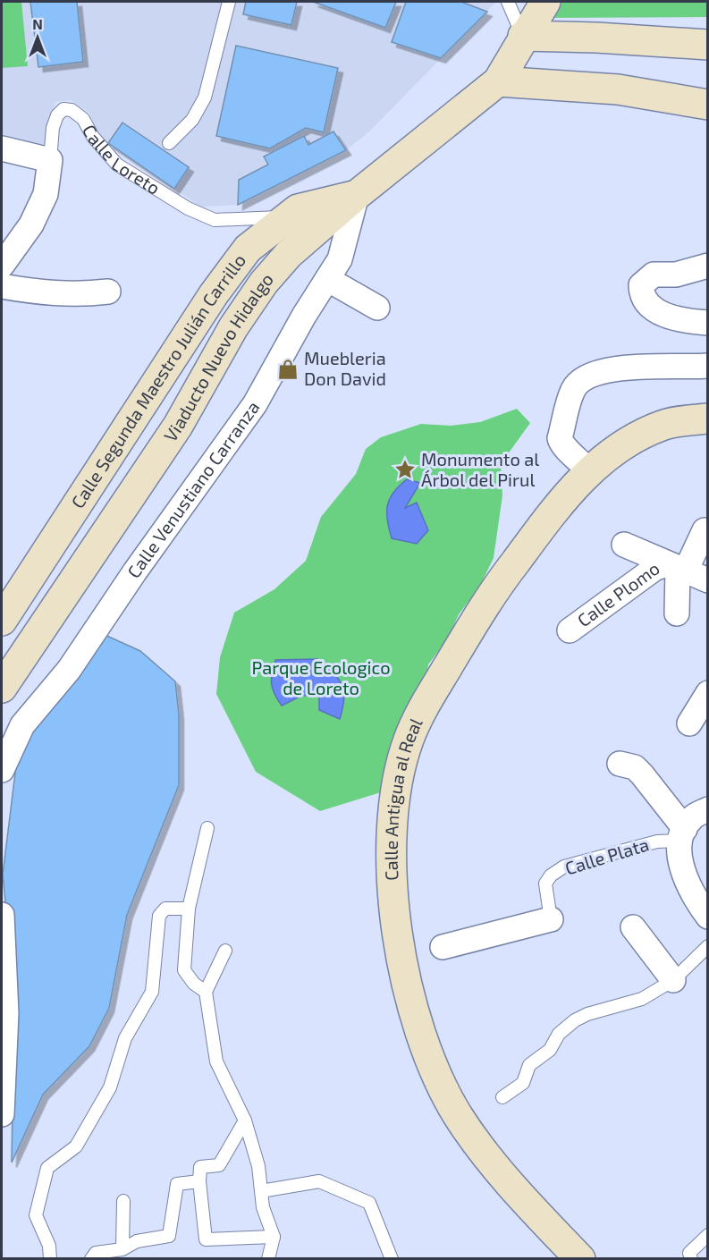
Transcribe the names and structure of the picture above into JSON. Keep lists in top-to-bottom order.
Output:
{
  "streets": {
    "main road": ["Viaducto Nuevo Hidalgo", "Calle Segunda Maestro Julián Carrillo", "Calle Antigua al Real"],
    "street": ["Calle Venustiano Carranza", "Calle Plomo"],
    "lane": ["Calle Loreto", "Calle Plata"]
  },
  "crossings": [
    ["Calle Loreto", "Calle Segunda Maestro Julián Carrillo"],
    ["Viaducto Nuevo Hidalgo", "Calle Segunda Maestro Julián Carrillo"],
    ["Viaducto Nuevo Hidalgo", "Calle Venustiano Carranza"],
    ["Calle Segunda Maestro Julián Carrillo", "Calle Venustiano Carranza"]
  ],
  "parks": ["Parque Ecologico de Loreto"],
  "places": {
    "shop": ["Muebleria Don David"],
    "place": ["Monumento al Árbol del Pirul"]
  },
  "north": "top"
}
